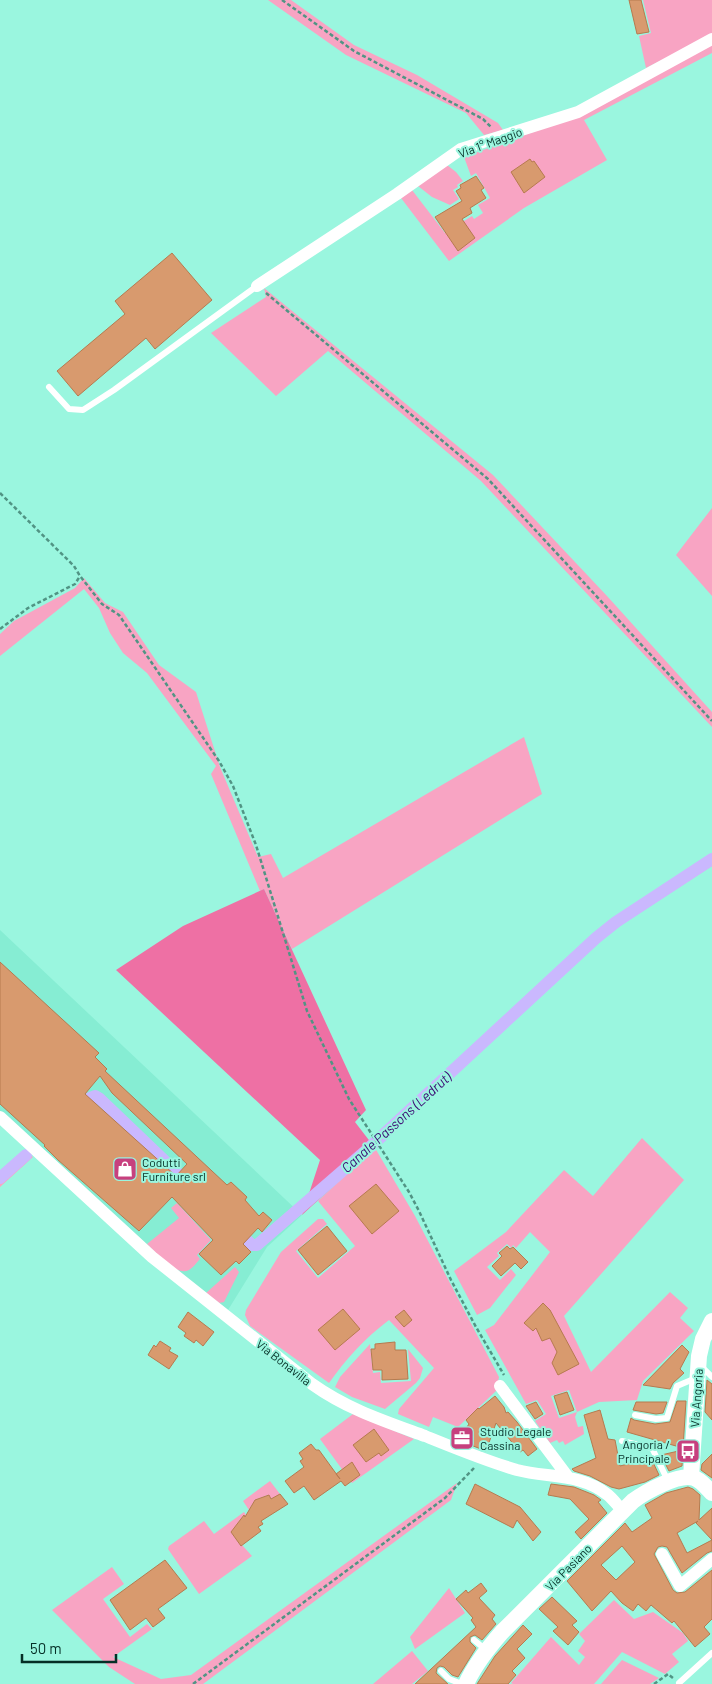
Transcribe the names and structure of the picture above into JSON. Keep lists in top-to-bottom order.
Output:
{
  "streets": {
    "street": [
      "Via 1° Maggio",
      "Via Bonavilla",
      "Via Angoria",
      "Via Pasiano"
    ]
  },
  "crossings": [
    ["Via Bonavilla", "Via Pasiano"],
    ["Via Angoria", "Via Pasiano"]
  ],
  "water": ["Canale Passons (Ledrut)"],
  "places": {
    "shop": ["Codutti Furniture srl"],
    "office": ["Studio Legale Cassina"],
    "bus stop": ["Angoria / Principale"]
  },
  "scale_bar": "50 m"
}
